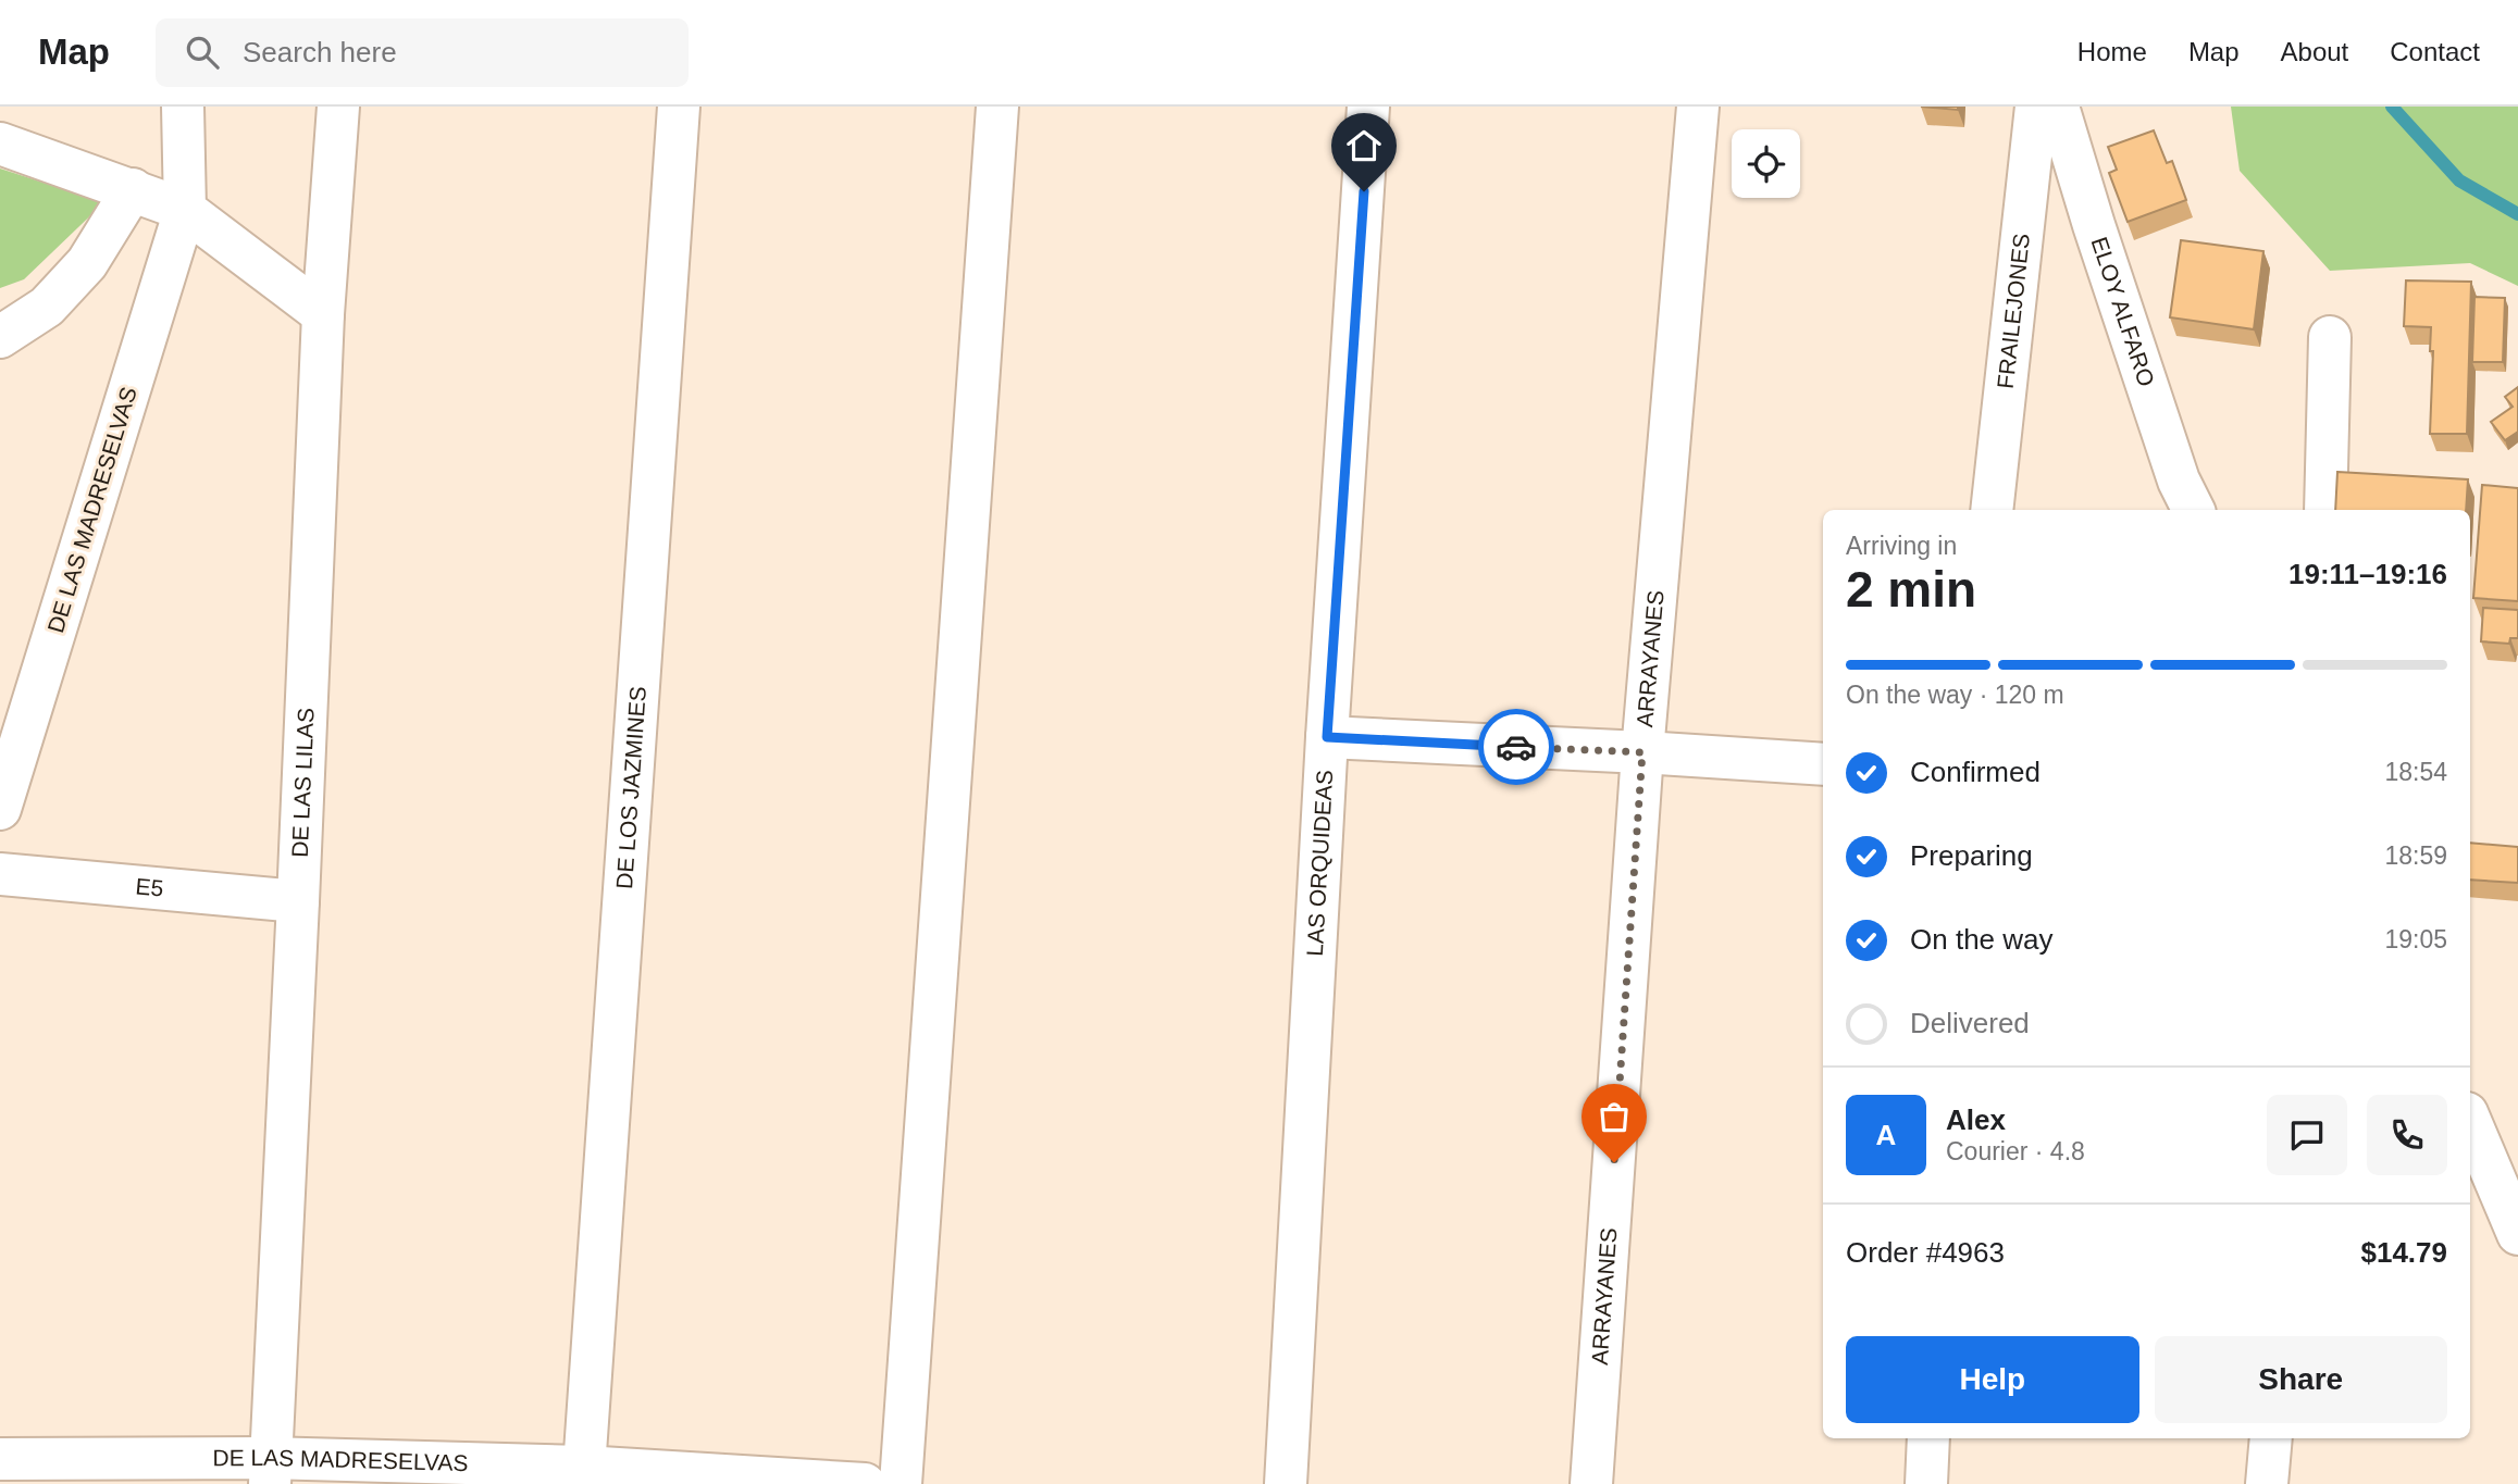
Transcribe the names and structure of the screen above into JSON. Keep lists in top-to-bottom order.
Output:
{
  "streets": {
    "street": [
      "FRAILEJONES",
      "ELOY ALFARO",
      "DE LAS MADRESELVAS",
      "ARRAYANES",
      "DE LAS LILAS",
      "DE LOS JAZMINES",
      "LAS ORQUIDEAS",
      "E5"
    ]
  },
  "crossings": [
    ["DE LAS MADRESELVAS", "DE LAS LILAS"],
    ["DE LAS MADRESELVAS", "DE LOS JAZMINES"],
    ["DE LAS LILAS", "E5"]
  ],
  "page": {
    "header": "Map",
    "search": "Search here",
    "nav": [
      "Home",
      "Map",
      "About",
      "Contact"
    ],
    "heading": ["2 min", "Arriving in", "19:11–19:16"],
    "panel": [
      "Alex",
      "Courier · 4.8",
      "Order #4963",
      "$14.79"
    ],
    "bar": "On the way · 120 m",
    "list": [
      ["Confirmed", "18:54"],
      ["Preparing", "18:59"],
      ["On the way", "19:05"],
      "Delivered"
    ],
    "round": "A",
    "buttons": ["Help", "Share"]
  }
}
